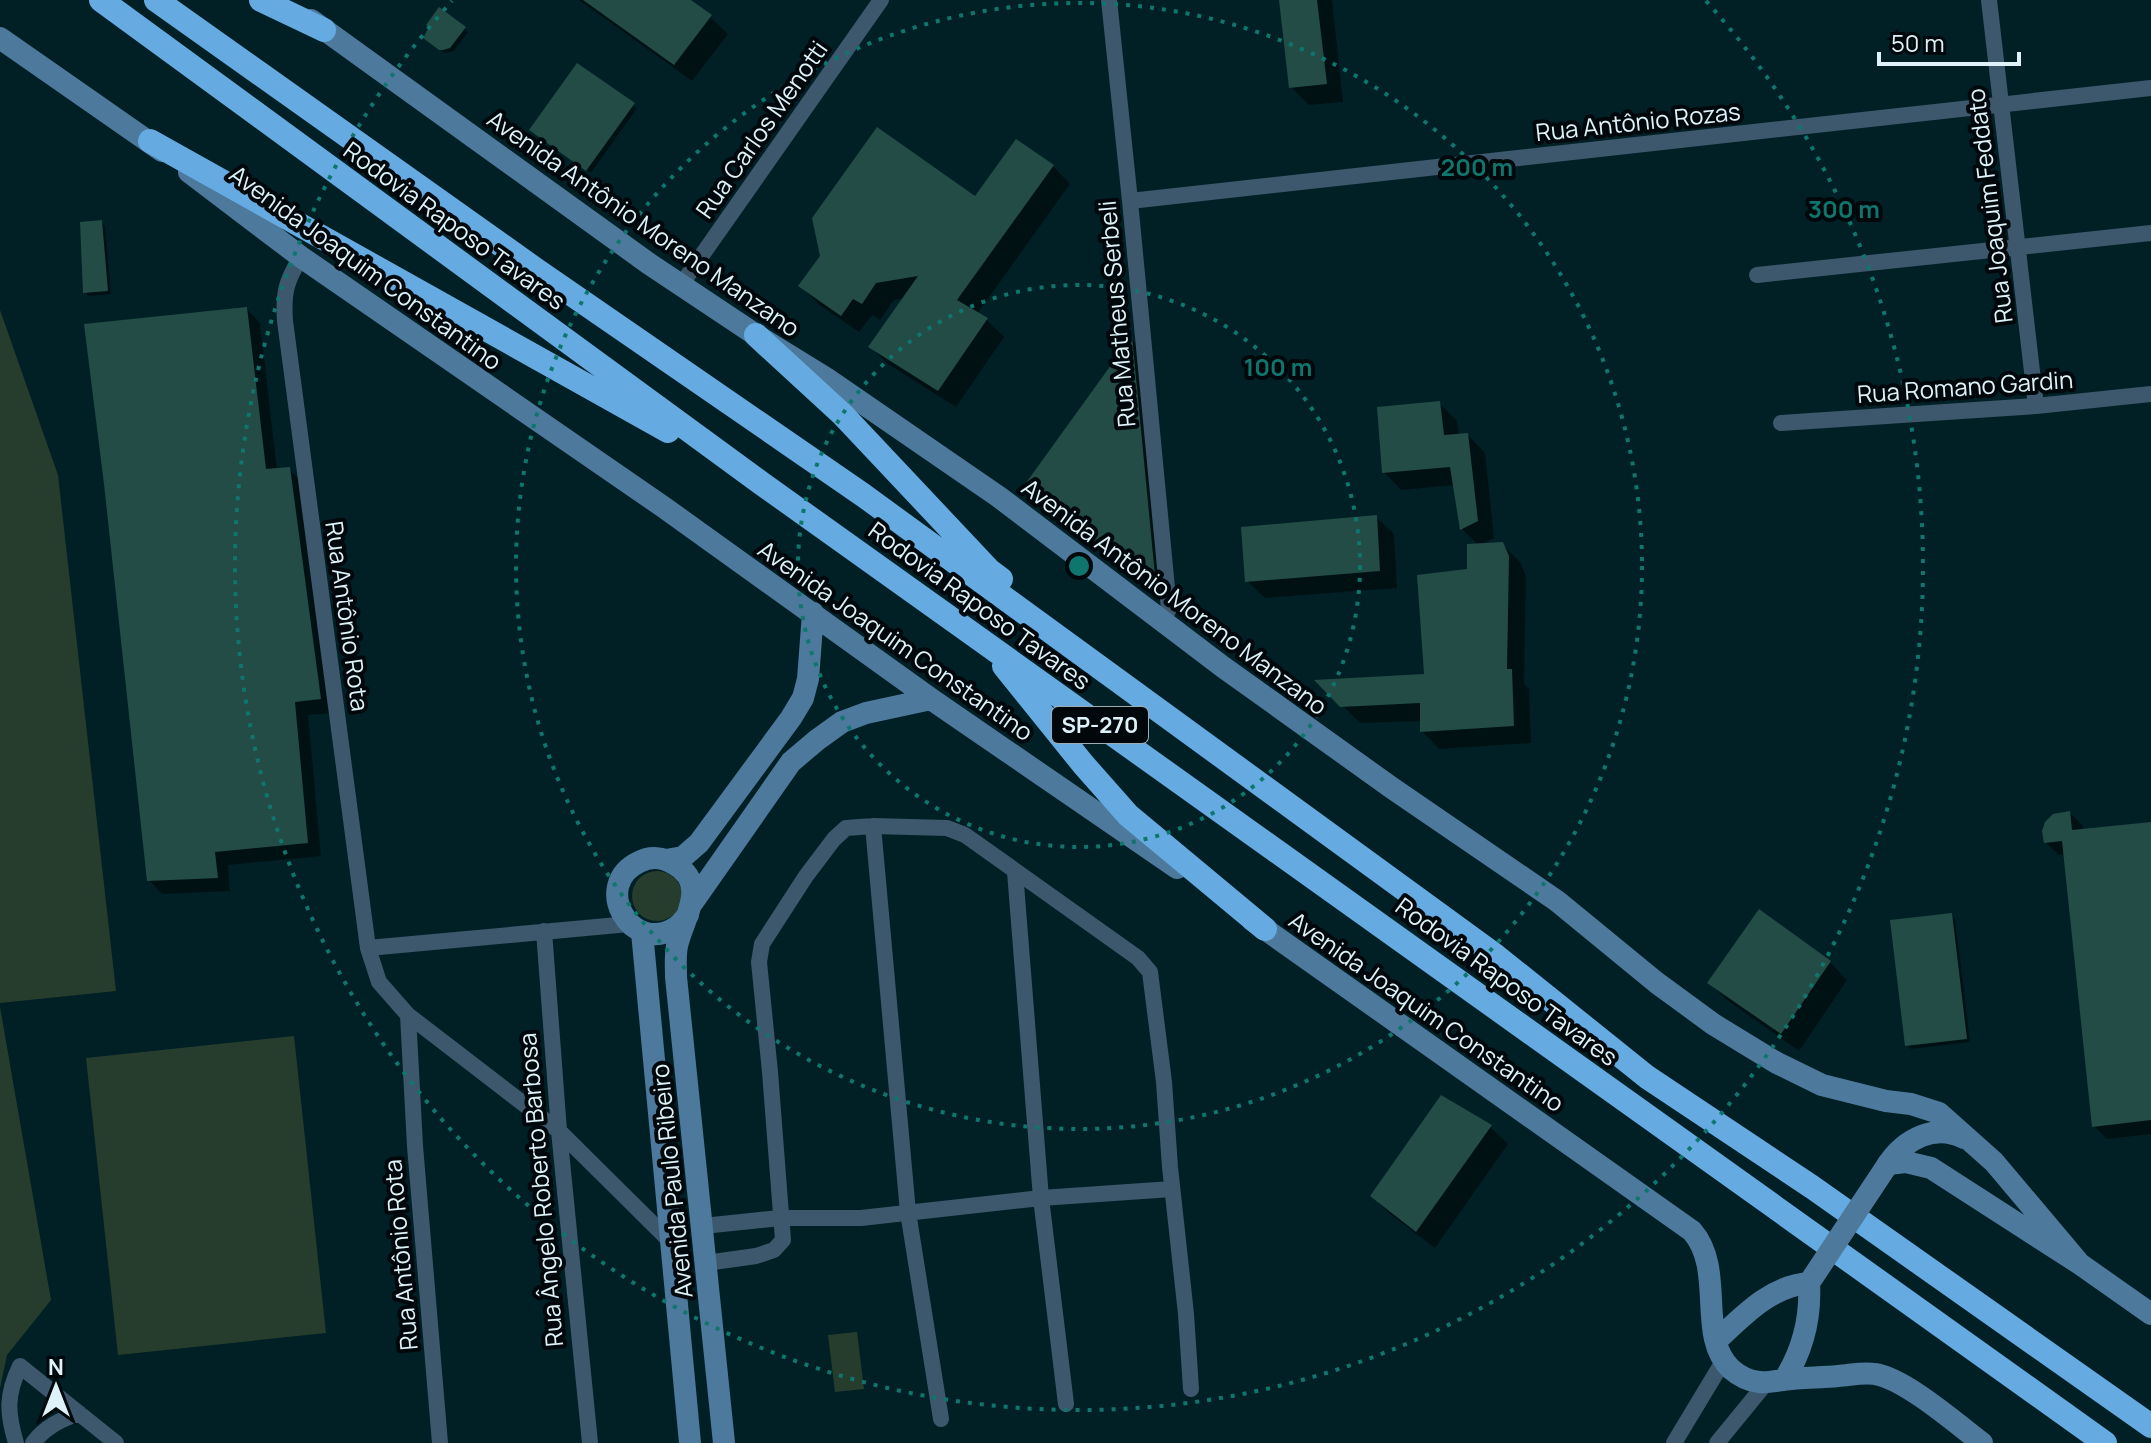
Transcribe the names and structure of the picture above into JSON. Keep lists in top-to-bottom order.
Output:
{
  "streets": {
    "highway": ["Rodovia Raposo Tavares", "SP-270"],
    "main road": ["Avenida Antônio Moreno Manzano", "Avenida Joaquim Constantino", "Avenida Paulo Ribeiro"],
    "street": [
      "Rua Antônio Rozas",
      "Rua Carlos Menotti",
      "Rua Joaquim Feddato",
      "Rua Matheus Serbeli",
      "Rua Romano Gardin",
      "Rua Antônio Rota",
      "Rua Ângelo Roberto Barbosa"
    ]
  },
  "crossings": [
    ["Rua Antônio Rozas", "Rua Joaquim Feddato"],
    ["Rua Antônio Rozas", "Rua Matheus Serbeli"],
    ["Rua Carlos Menotti", "Avenida Antônio Moreno Manzano"],
    ["Rua Joaquim Feddato", "Rua Romano Gardin"],
    ["Avenida Antônio Moreno Manzano", "Rua Matheus Serbeli"],
    ["Avenida Joaquim Constantino", "Rua Antônio Rota"],
    ["Avenida Joaquim Constantino", "Avenida Paulo Ribeiro"]
  ],
  "scale_bar": "50 m",
  "north": "top",
  "rings": ["200 m", "300 m", "100 m"]
}
